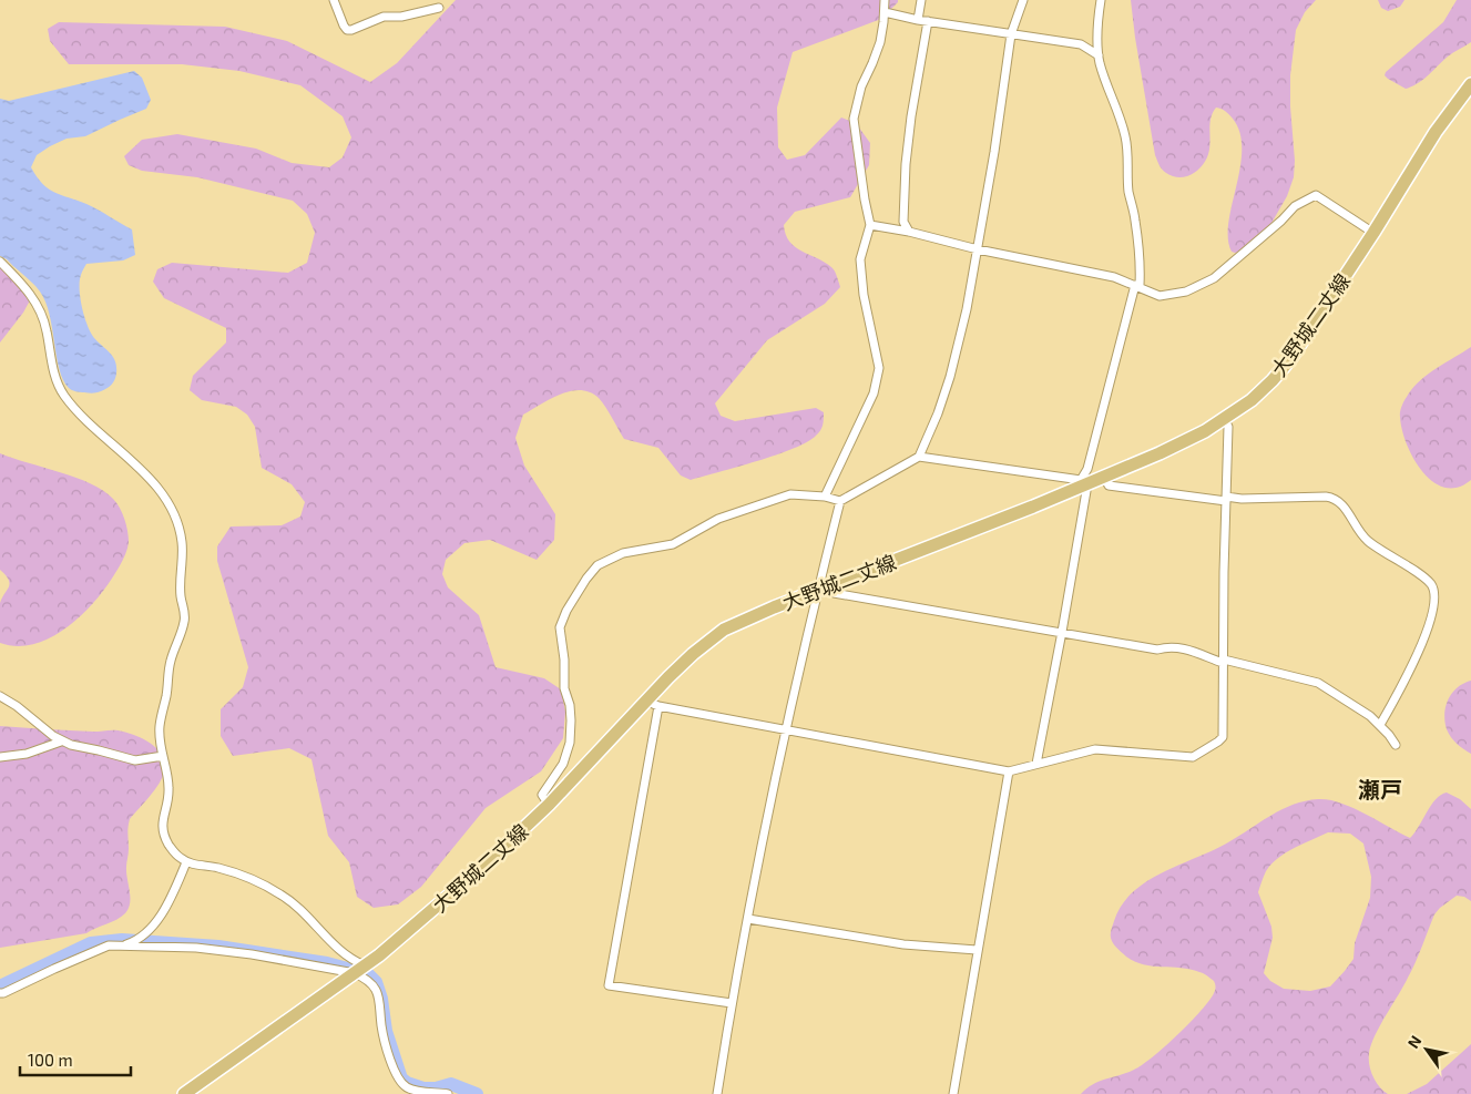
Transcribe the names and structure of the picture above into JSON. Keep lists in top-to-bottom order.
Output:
{
  "streets": {
    "main road": ["大野城二丈線"]
  },
  "districts": ["瀬戸"],
  "scale_bar": "100 m",
  "north": "top left"
}
